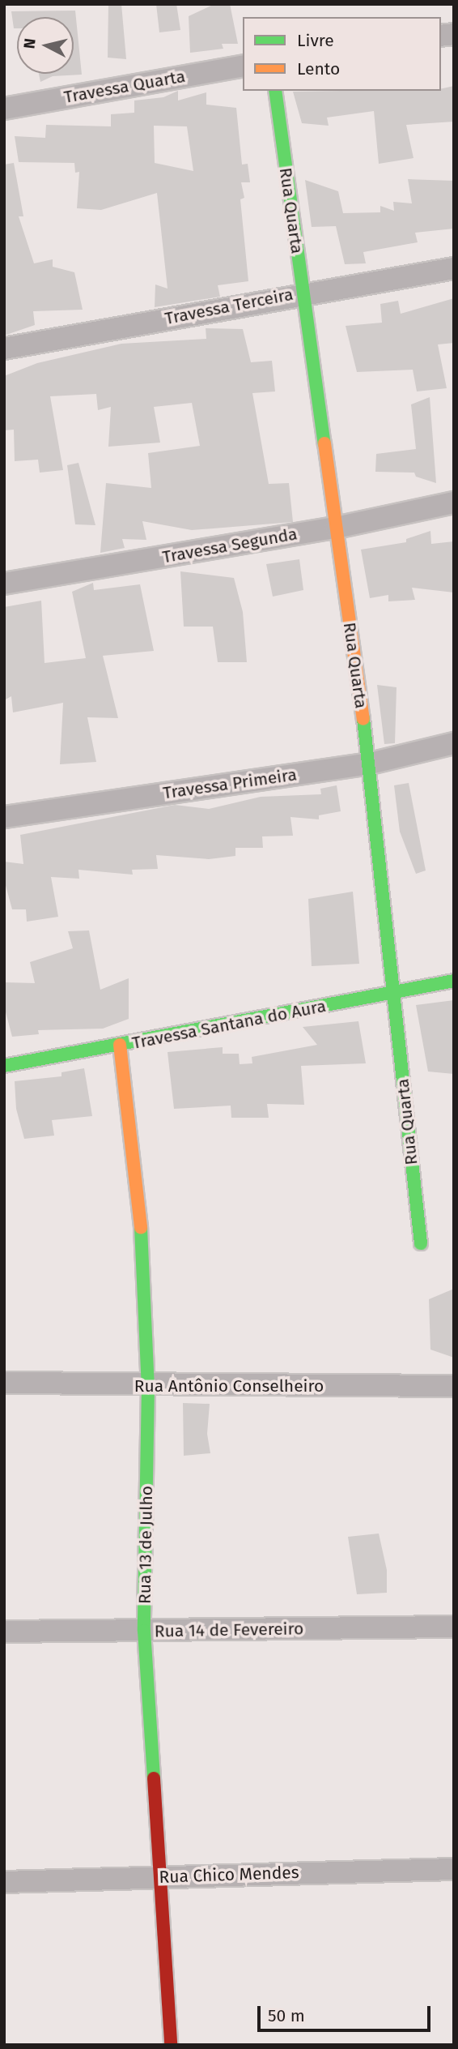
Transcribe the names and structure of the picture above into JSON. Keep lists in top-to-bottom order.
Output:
{
  "streets": {
    "street": [
      "Travessa Quarta",
      "Rua Quarta",
      "Travessa Terceira",
      "Travessa Segunda",
      "Travessa Primeira",
      "Travessa Santana do Aura",
      "Rua Antônio Conselheiro",
      "Rua 13 de Julho",
      "Rua 14 de Fevereiro",
      "Rua Chico Mendes"
    ]
  },
  "crossings": [
    ["Rua Quarta", "Travessa Terceira"],
    ["Rua Quarta", "Travessa Segunda"],
    ["Rua Quarta", "Travessa Primeira"],
    ["Rua Quarta", "Travessa Santana do Aura"],
    ["Travessa Santana do Aura", "Rua 13 de Julho"],
    ["Rua Antônio Conselheiro", "Rua 13 de Julho"],
    ["Rua 13 de Julho", "Rua 14 de Fevereiro"],
    ["Rua 13 de Julho", "Rua Chico Mendes"]
  ],
  "legend": ["Livre", "Lento"],
  "scale_bar": "50 m",
  "north": "left"
}
